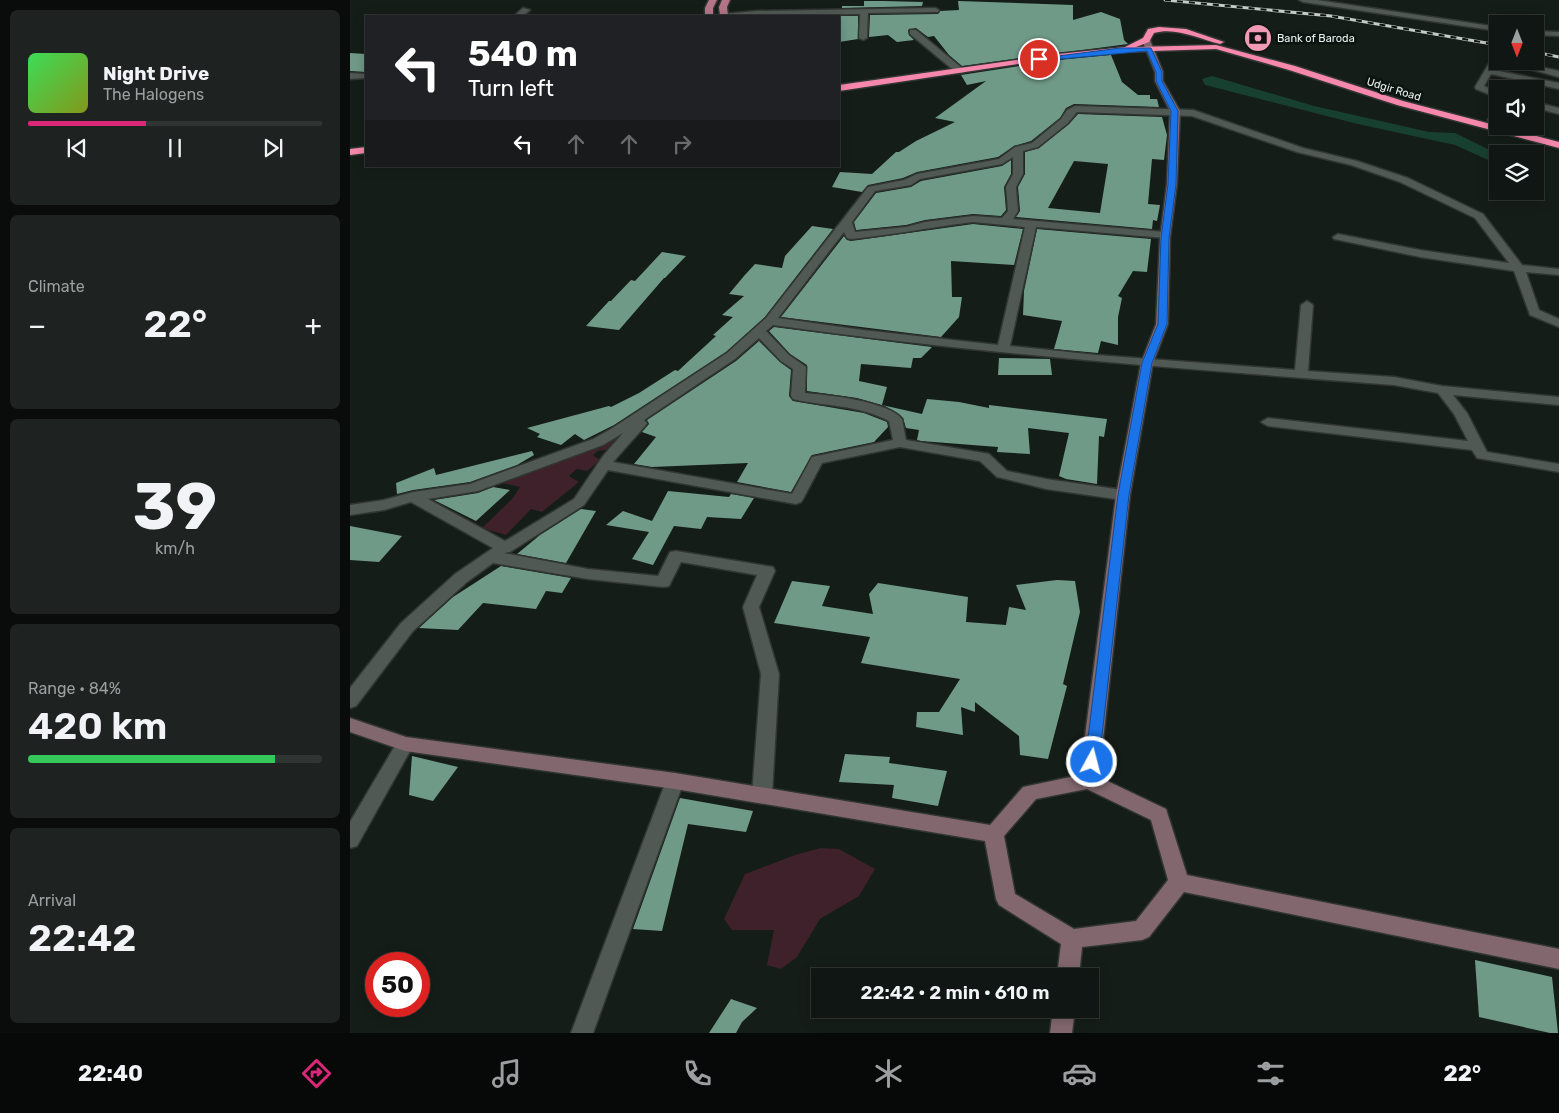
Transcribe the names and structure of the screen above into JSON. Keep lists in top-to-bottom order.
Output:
{
  "streets": {
    "highway": ["Udgir Road"]
  },
  "places": {
    "bank": ["Bank of Baroda"]
  },
  "north": "bottom",
  "page": {
    "turn": ["540 m", "Turn left"],
    "song": ["Night Drive", "The Halogens"],
    "tile": [
      "Climate",
      ["39", "km/h"],
      ["Range · 84%", "420 km"],
      ["Arrival", "22:42"]
    ],
    "heat": ["−", "22°", "+"],
    "limit": "50",
    "trip": "22:42 · 2 min · 610 m",
    "tabs": ["22:40", "22°"]
  }
}
